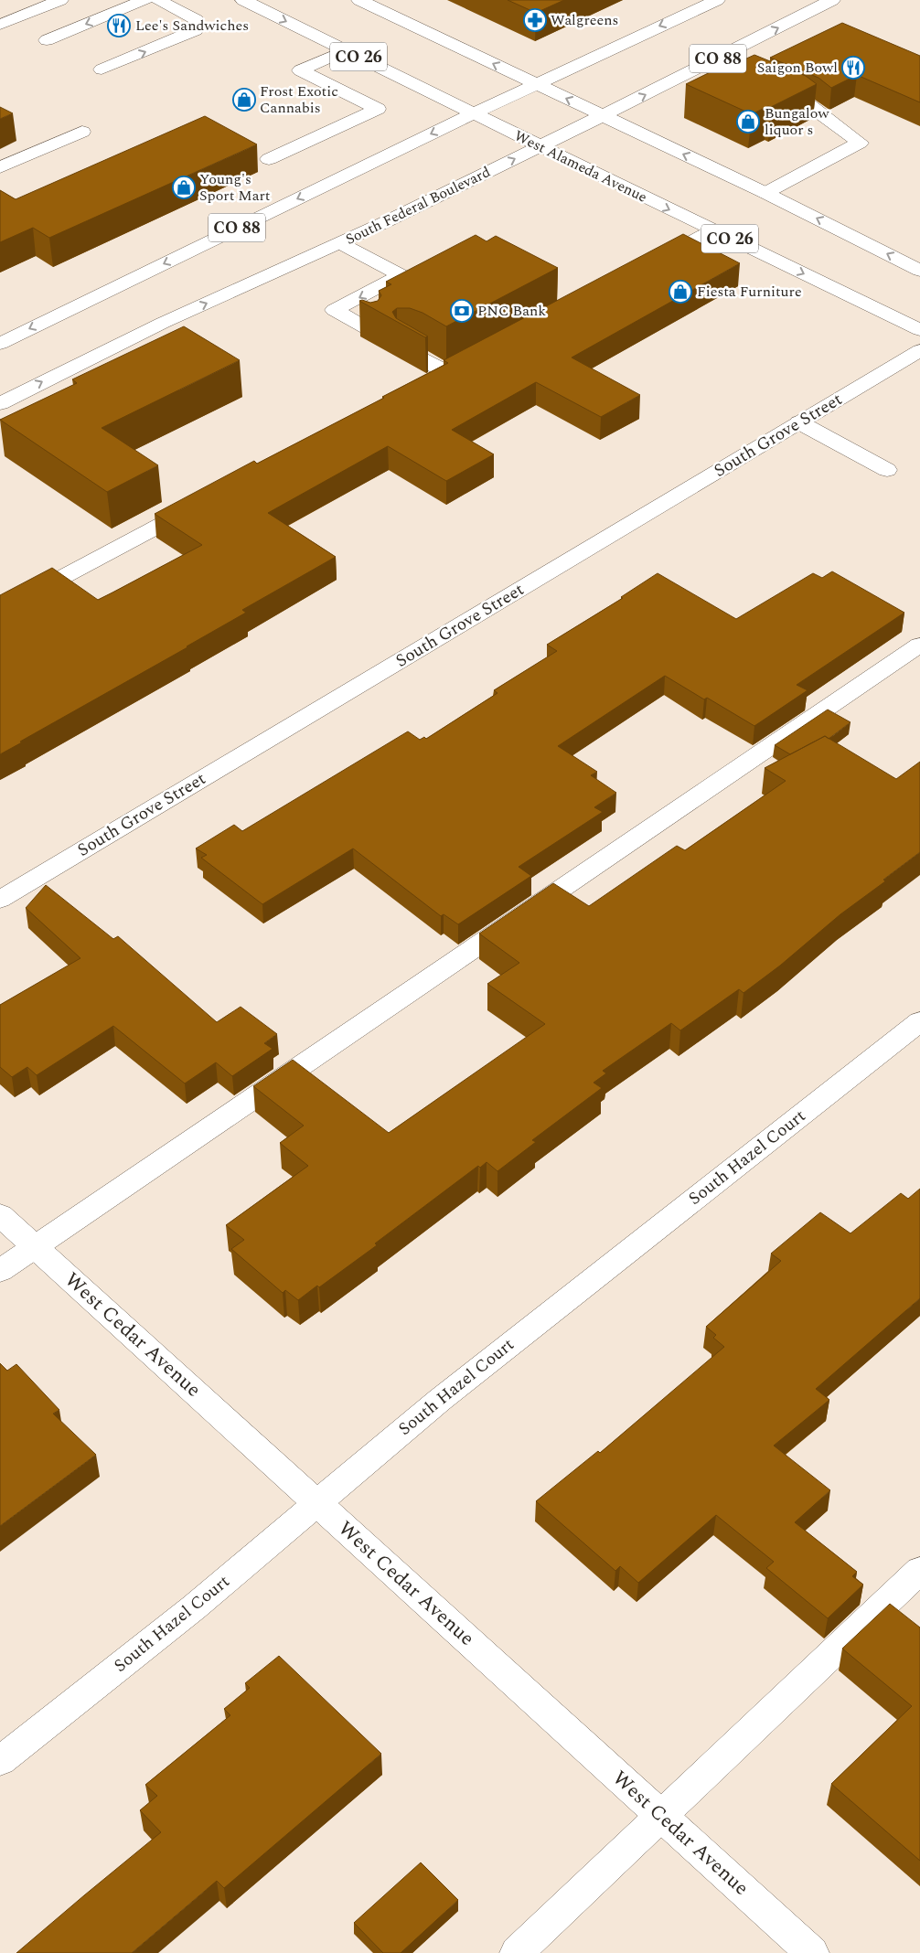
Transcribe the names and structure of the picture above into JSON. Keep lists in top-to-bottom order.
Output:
{
  "streets": {
    "main road": [
      "CO 26",
      "CO 88",
      "West Alameda Avenue",
      "South Federal Boulevard",
      "South Grove Street",
      "South Hazel Court",
      "West Cedar Avenue"
    ]
  },
  "crossings": [
    ["CO 88", "West Alameda Avenue"],
    ["West Alameda Avenue", "South Federal Boulevard"],
    ["South Hazel Court", "West Cedar Avenue"]
  ],
  "places": {
    "pharmacy": ["Walgreens"],
    "restaurant": ["Lee's Sandwiches", "Saigon Bowl"],
    "shop": [
      "Frost Exotic Cannabis",
      "Bungalow liquor s",
      "Young's Sport Mart",
      "Fiesta Furniture"
    ],
    "bank": ["PNC Bank"]
  }
}
